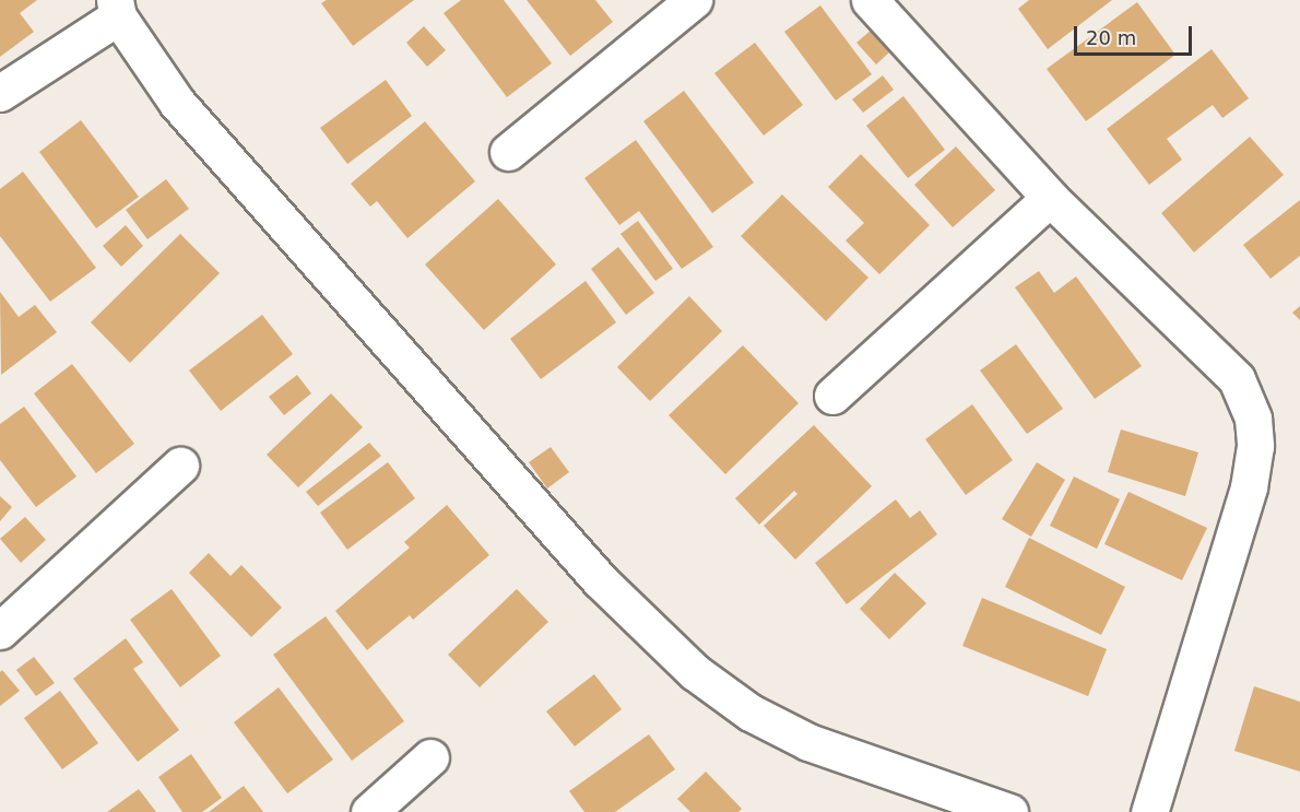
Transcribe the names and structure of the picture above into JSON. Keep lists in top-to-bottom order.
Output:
{
  "scale_bar": "20 m"
}
